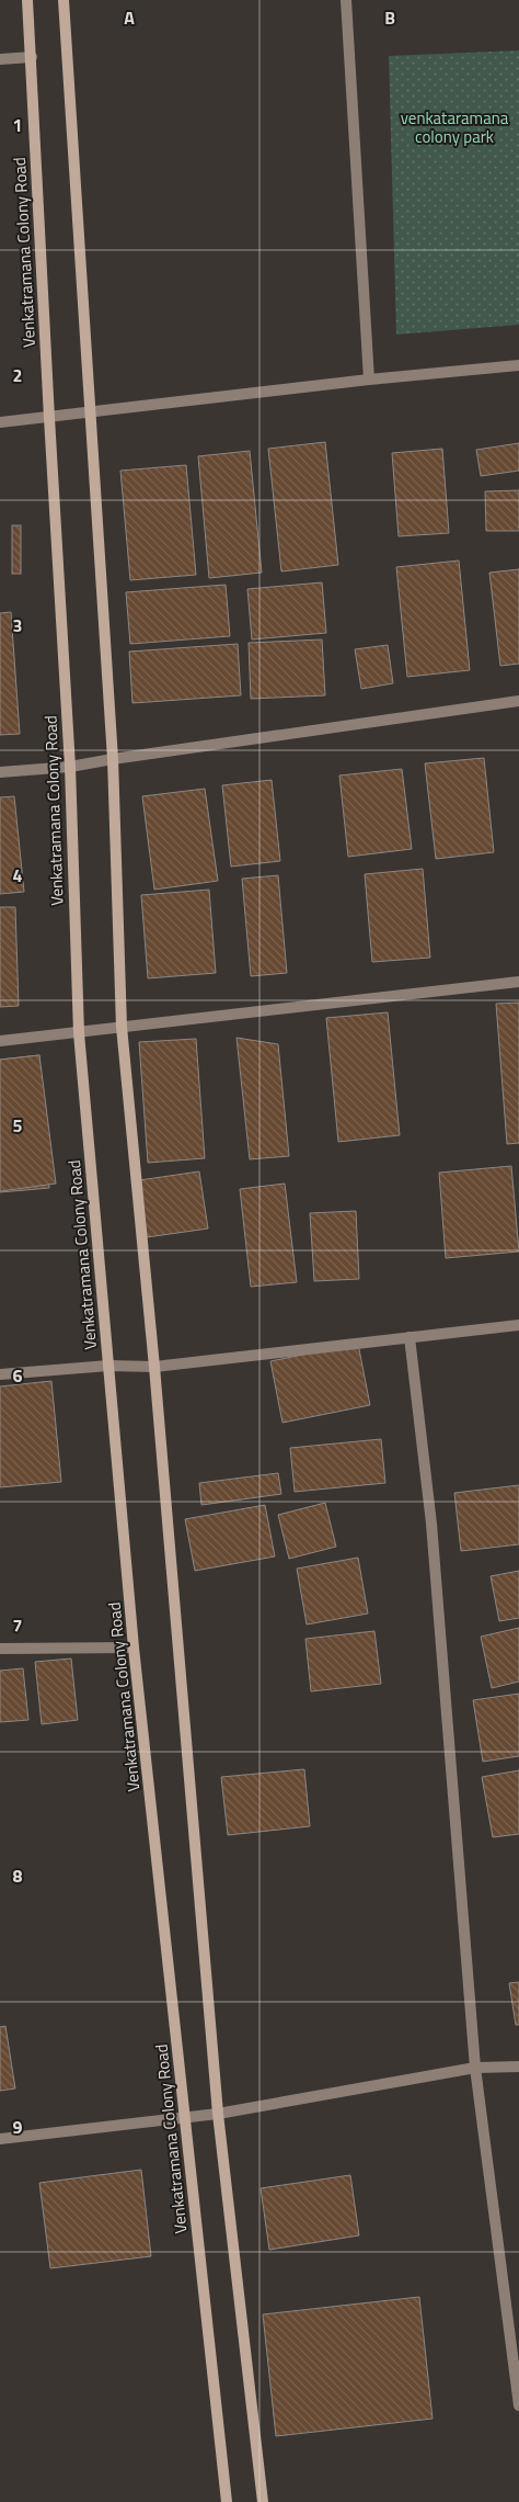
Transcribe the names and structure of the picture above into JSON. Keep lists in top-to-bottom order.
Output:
{
  "streets": {
    "main road": ["Venkatramana Colony Road"]
  },
  "parks": ["venkataramana colony park"],
  "grid": {
    "columns": ["A", "B"],
    "rows": [
      "1",
      "2",
      "3",
      "4",
      "5",
      "6",
      "7",
      "8",
      "9"
    ]
  }
}
